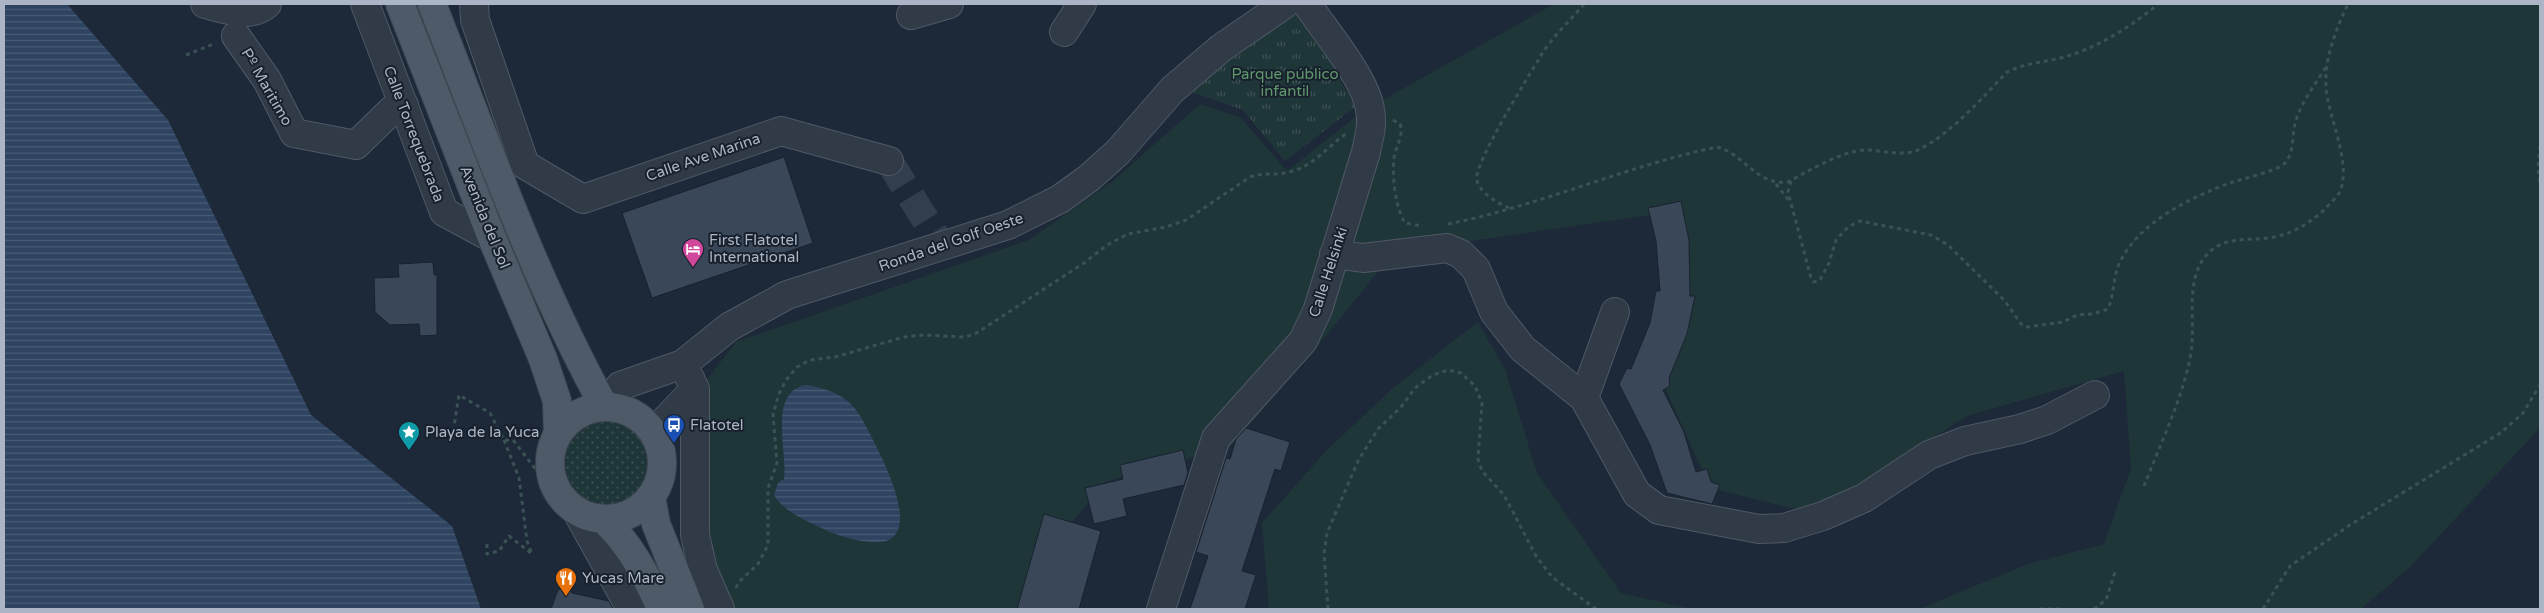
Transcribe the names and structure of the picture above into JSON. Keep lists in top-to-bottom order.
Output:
{
  "streets": {
    "main road": ["Avenida del Sol"],
    "street": [
      "Pº Maritimo",
      "Calle Torrequebrada",
      "Calle Ave Marina",
      "Ronda del Golf Oeste",
      "Calle Helsinki"
    ]
  },
  "crossings": [
    ["Pº Maritimo", "Calle Torrequebrada"],
    ["Calle Torrequebrada", "Avenida del Sol"],
    ["Avenida del Sol", "Ronda del Golf Oeste"]
  ],
  "parks": ["Parque público infantil"],
  "places": {
    "hotel": ["First Flatotel International"],
    "bus stop": ["Flatotel"],
    "place": ["Playa de la Yuca"],
    "restaurant": ["Yucas Mare"]
  }
}
